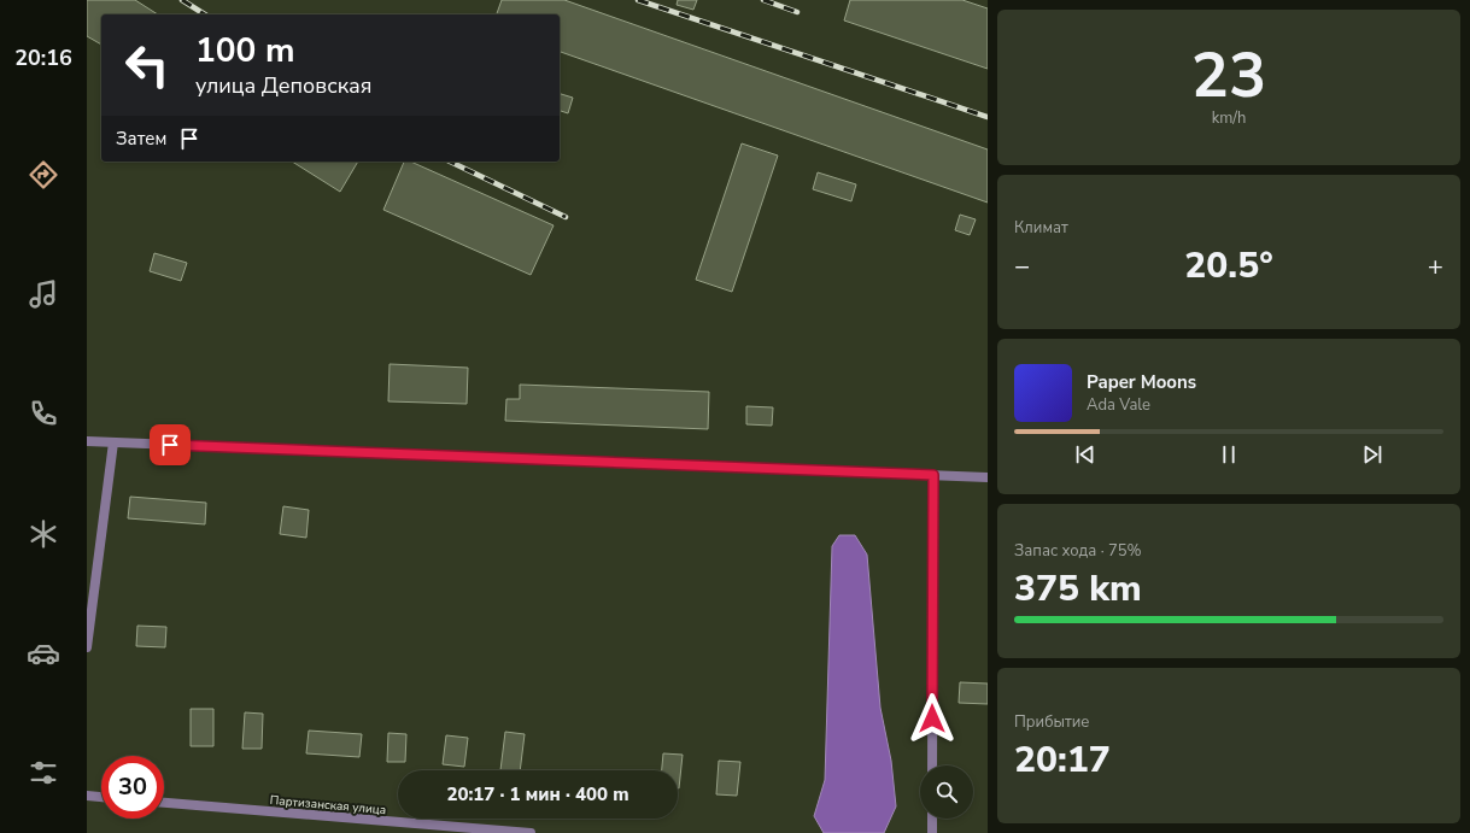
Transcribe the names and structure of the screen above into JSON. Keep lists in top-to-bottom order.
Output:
{
  "streets": {
    "street": ["Партизанская улица"]
  },
  "page": {
    "tabs": "20:16",
    "tile": [
      ["23", "km/h"],
      "Климат",
      ["Запас хода · 75%", "375 km"],
      ["Прибытие", "20:17"]
    ],
    "turn": ["100 m", "улица Деповская"],
    "then": "Затем",
    "heat": ["−", "20.5°", "+"],
    "song": ["Paper Moons", "Ada Vale"],
    "limit": "30",
    "trip": "20:17 · 1 мин · 400 m"
  }
}
